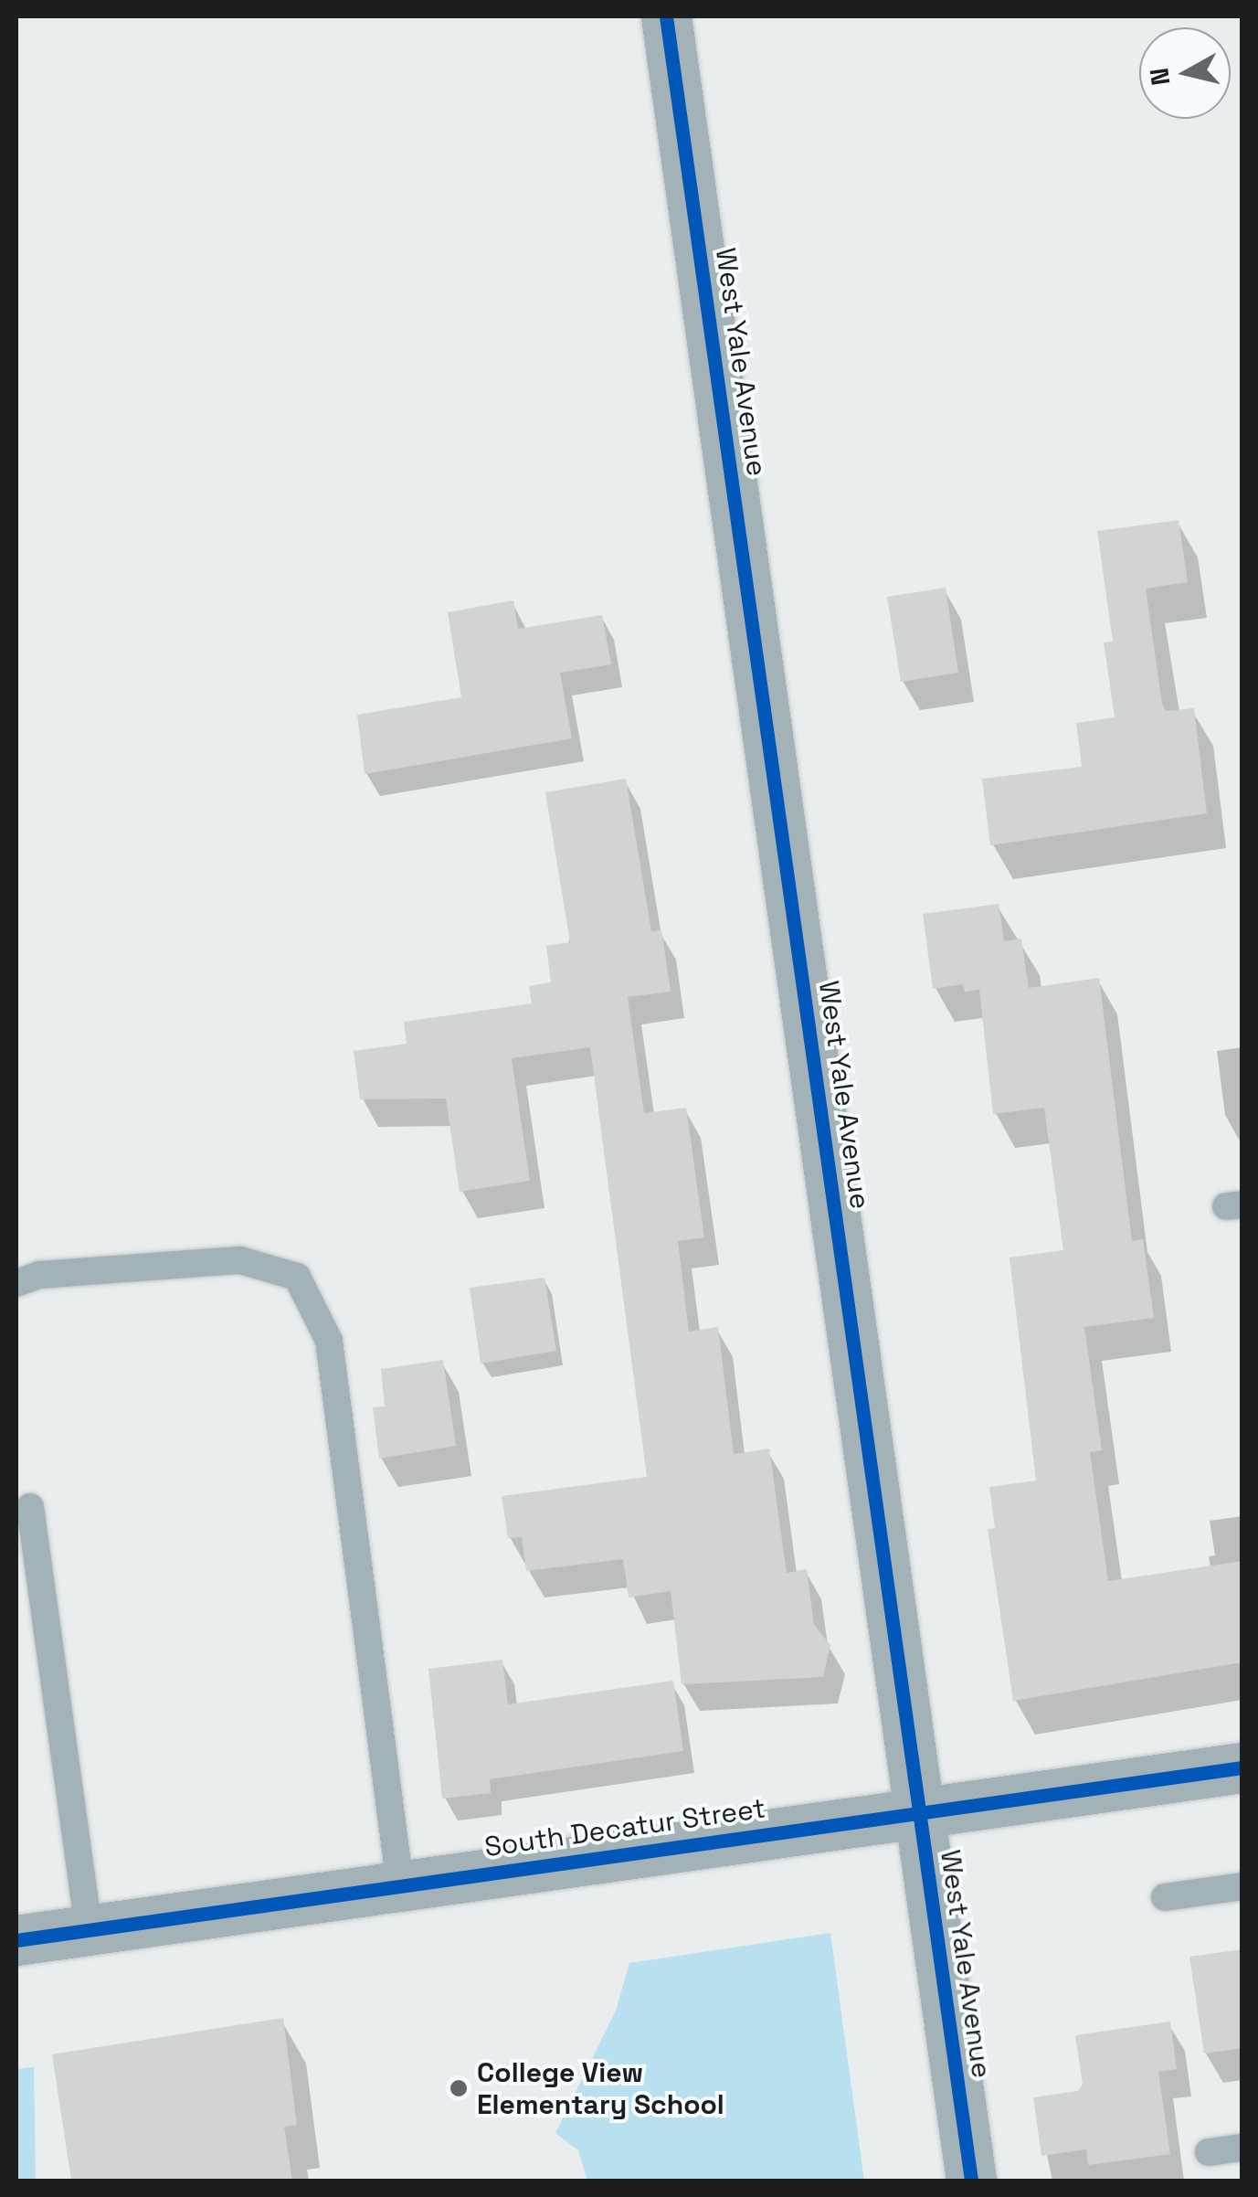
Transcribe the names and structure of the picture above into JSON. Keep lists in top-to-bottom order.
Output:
{
  "streets": {
    "street": ["West Yale Avenue", "South Decatur Street"]
  },
  "crossings": [
    ["West Yale Avenue", "South Decatur Street"]
  ],
  "places": ["College View Elementary School"],
  "north": "left"
}
